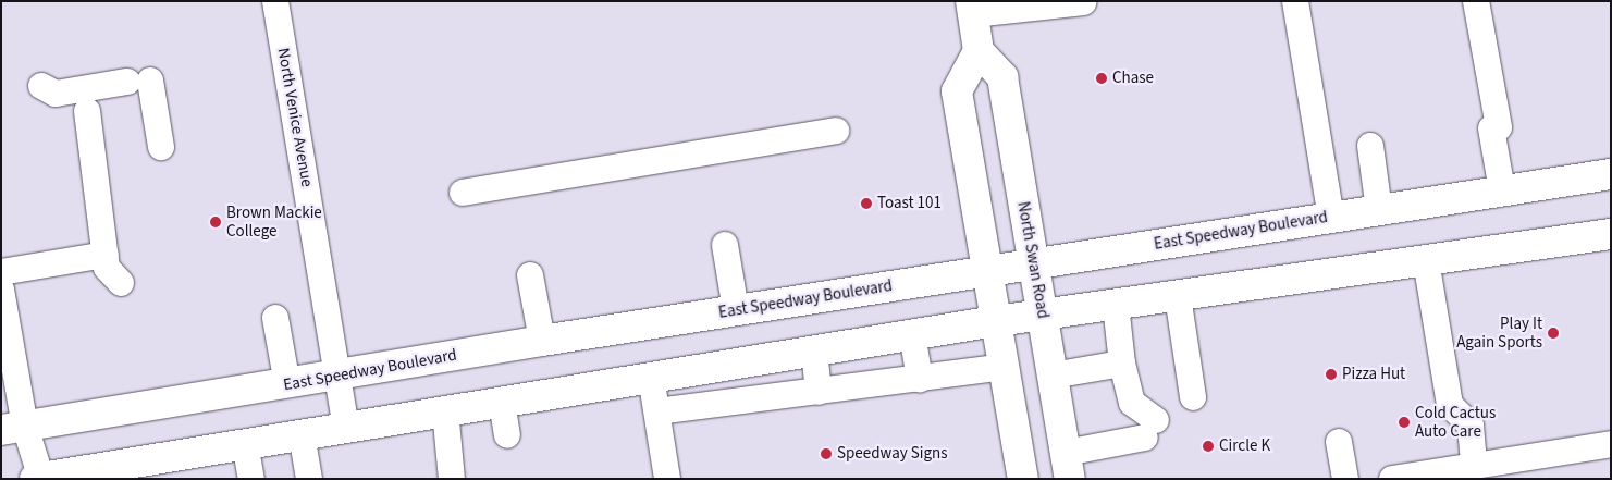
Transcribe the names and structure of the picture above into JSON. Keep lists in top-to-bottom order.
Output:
{
  "streets": {
    "main road": ["East Speedway Boulevard", "North Swan Road"],
    "street": ["North Venice Avenue"]
  },
  "crossings": [
    ["North Venice Avenue", "East Speedway Boulevard"],
    ["East Speedway Boulevard", "North Swan Road"]
  ],
  "places": [
    "Chase",
    "Toast 101",
    "Brown Mackie College",
    "Play It Again Sports",
    "Pizza Hut",
    "Cold Cactus Auto Care",
    "Circle K",
    "Speedway Signs"
  ]
}
